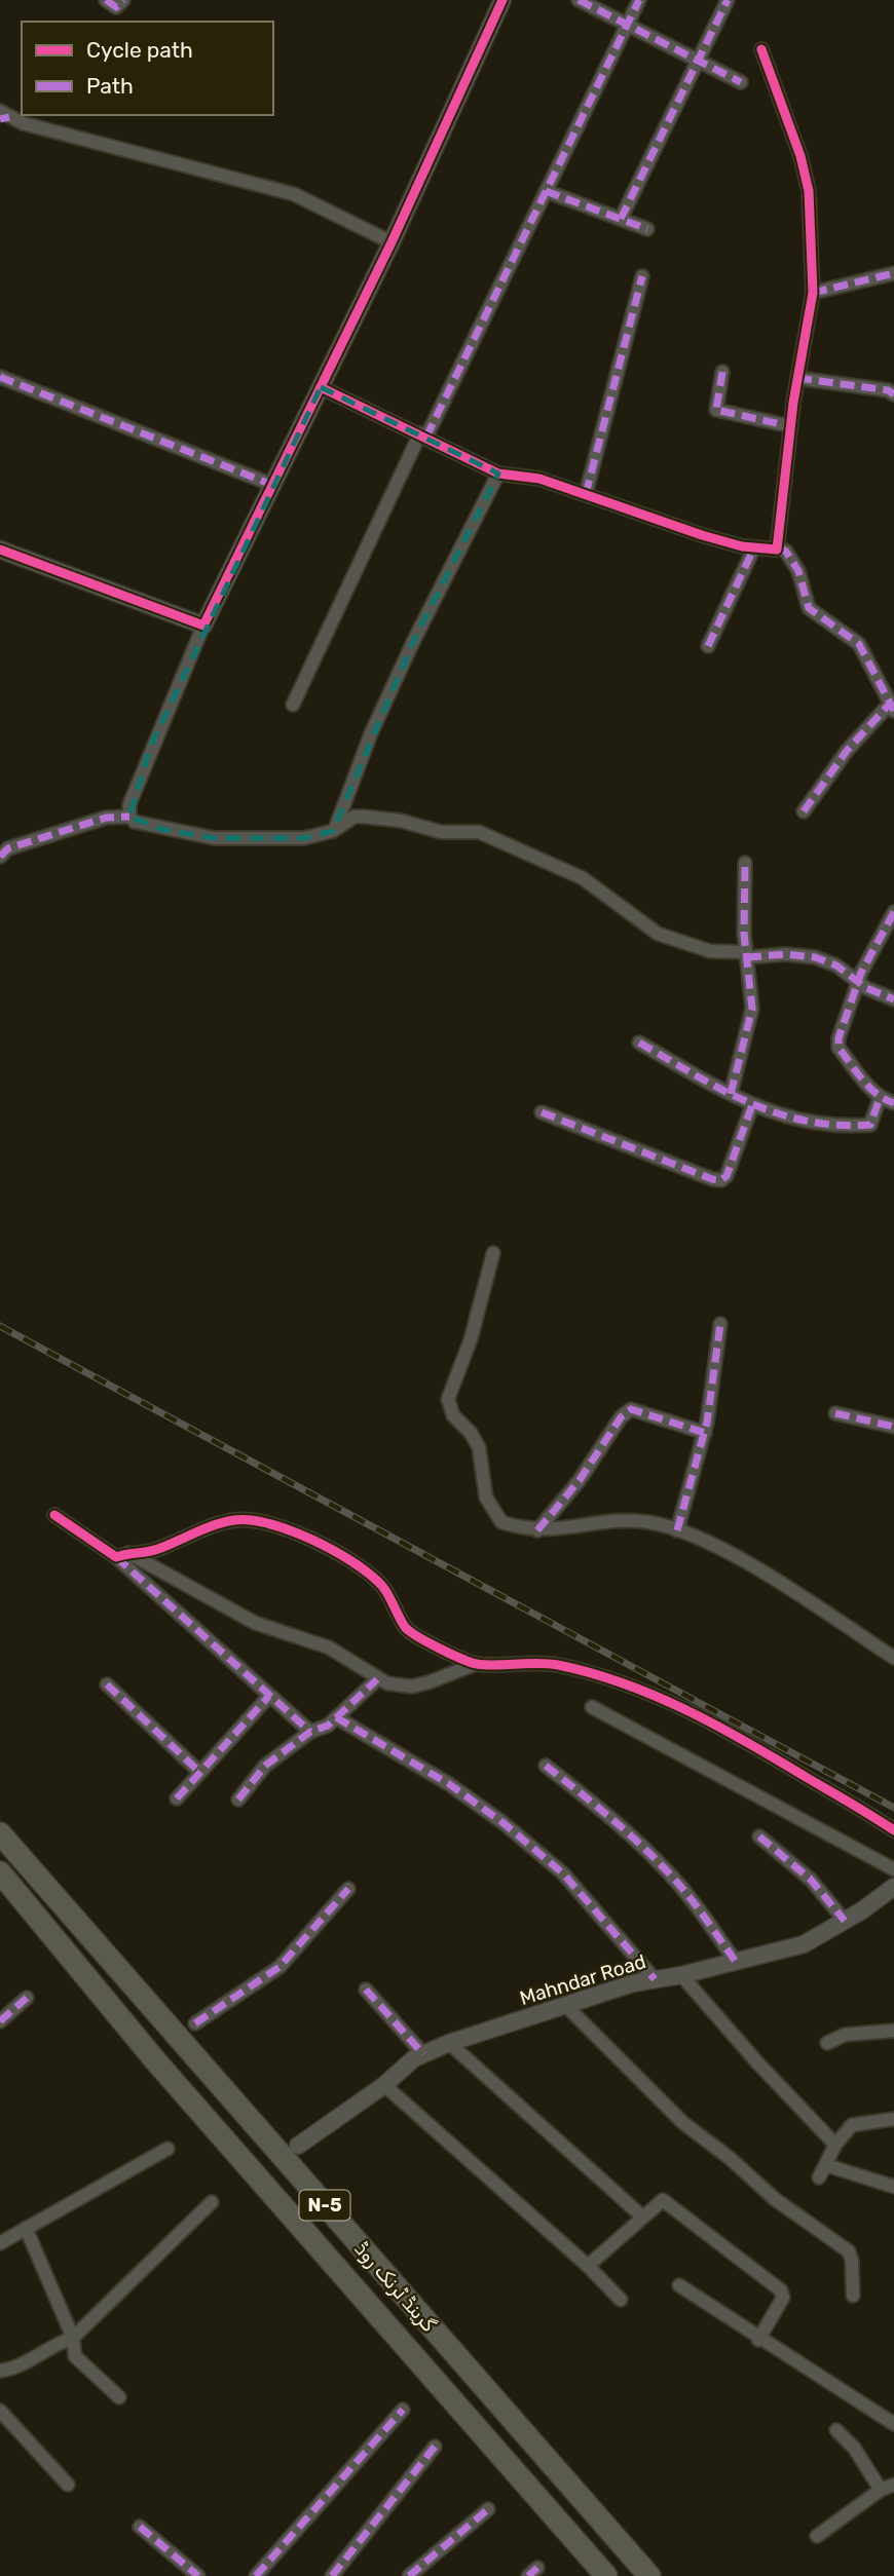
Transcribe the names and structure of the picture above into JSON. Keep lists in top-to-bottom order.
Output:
{
  "streets": {
    "highway": ["N-5", "گرینڈ ٹرنک روڈ"],
    "street": ["Mahndar Road"]
  },
  "legend": ["Cycle path", "Path"]
}
